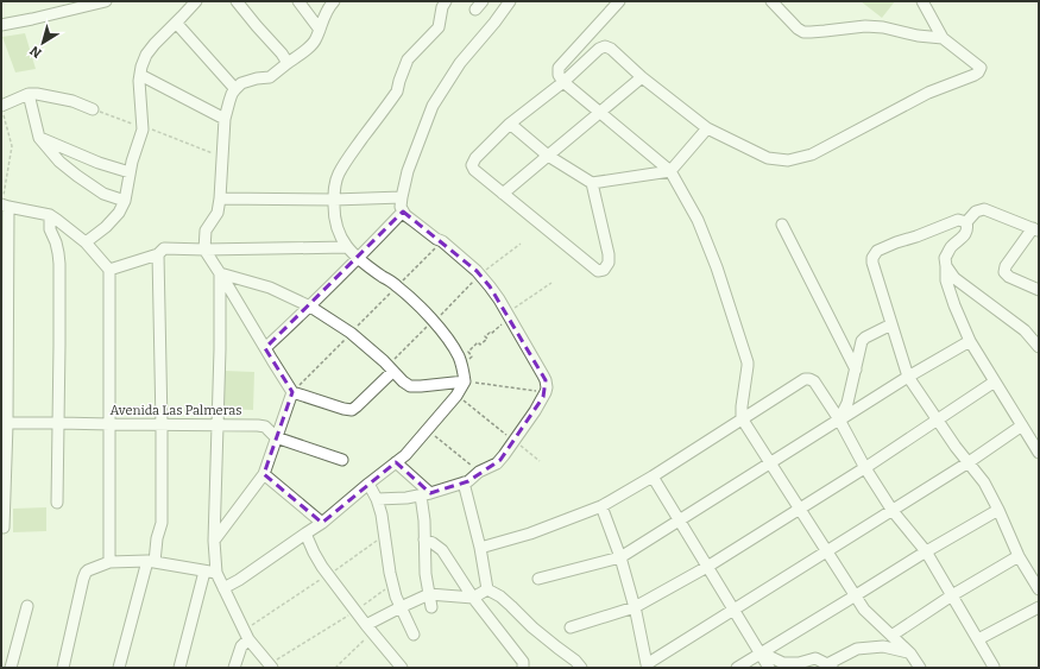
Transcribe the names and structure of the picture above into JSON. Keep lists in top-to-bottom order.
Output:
{
  "streets": {
    "street": ["Avenida Las Palmeras"]
  },
  "north": "bottom left"
}
